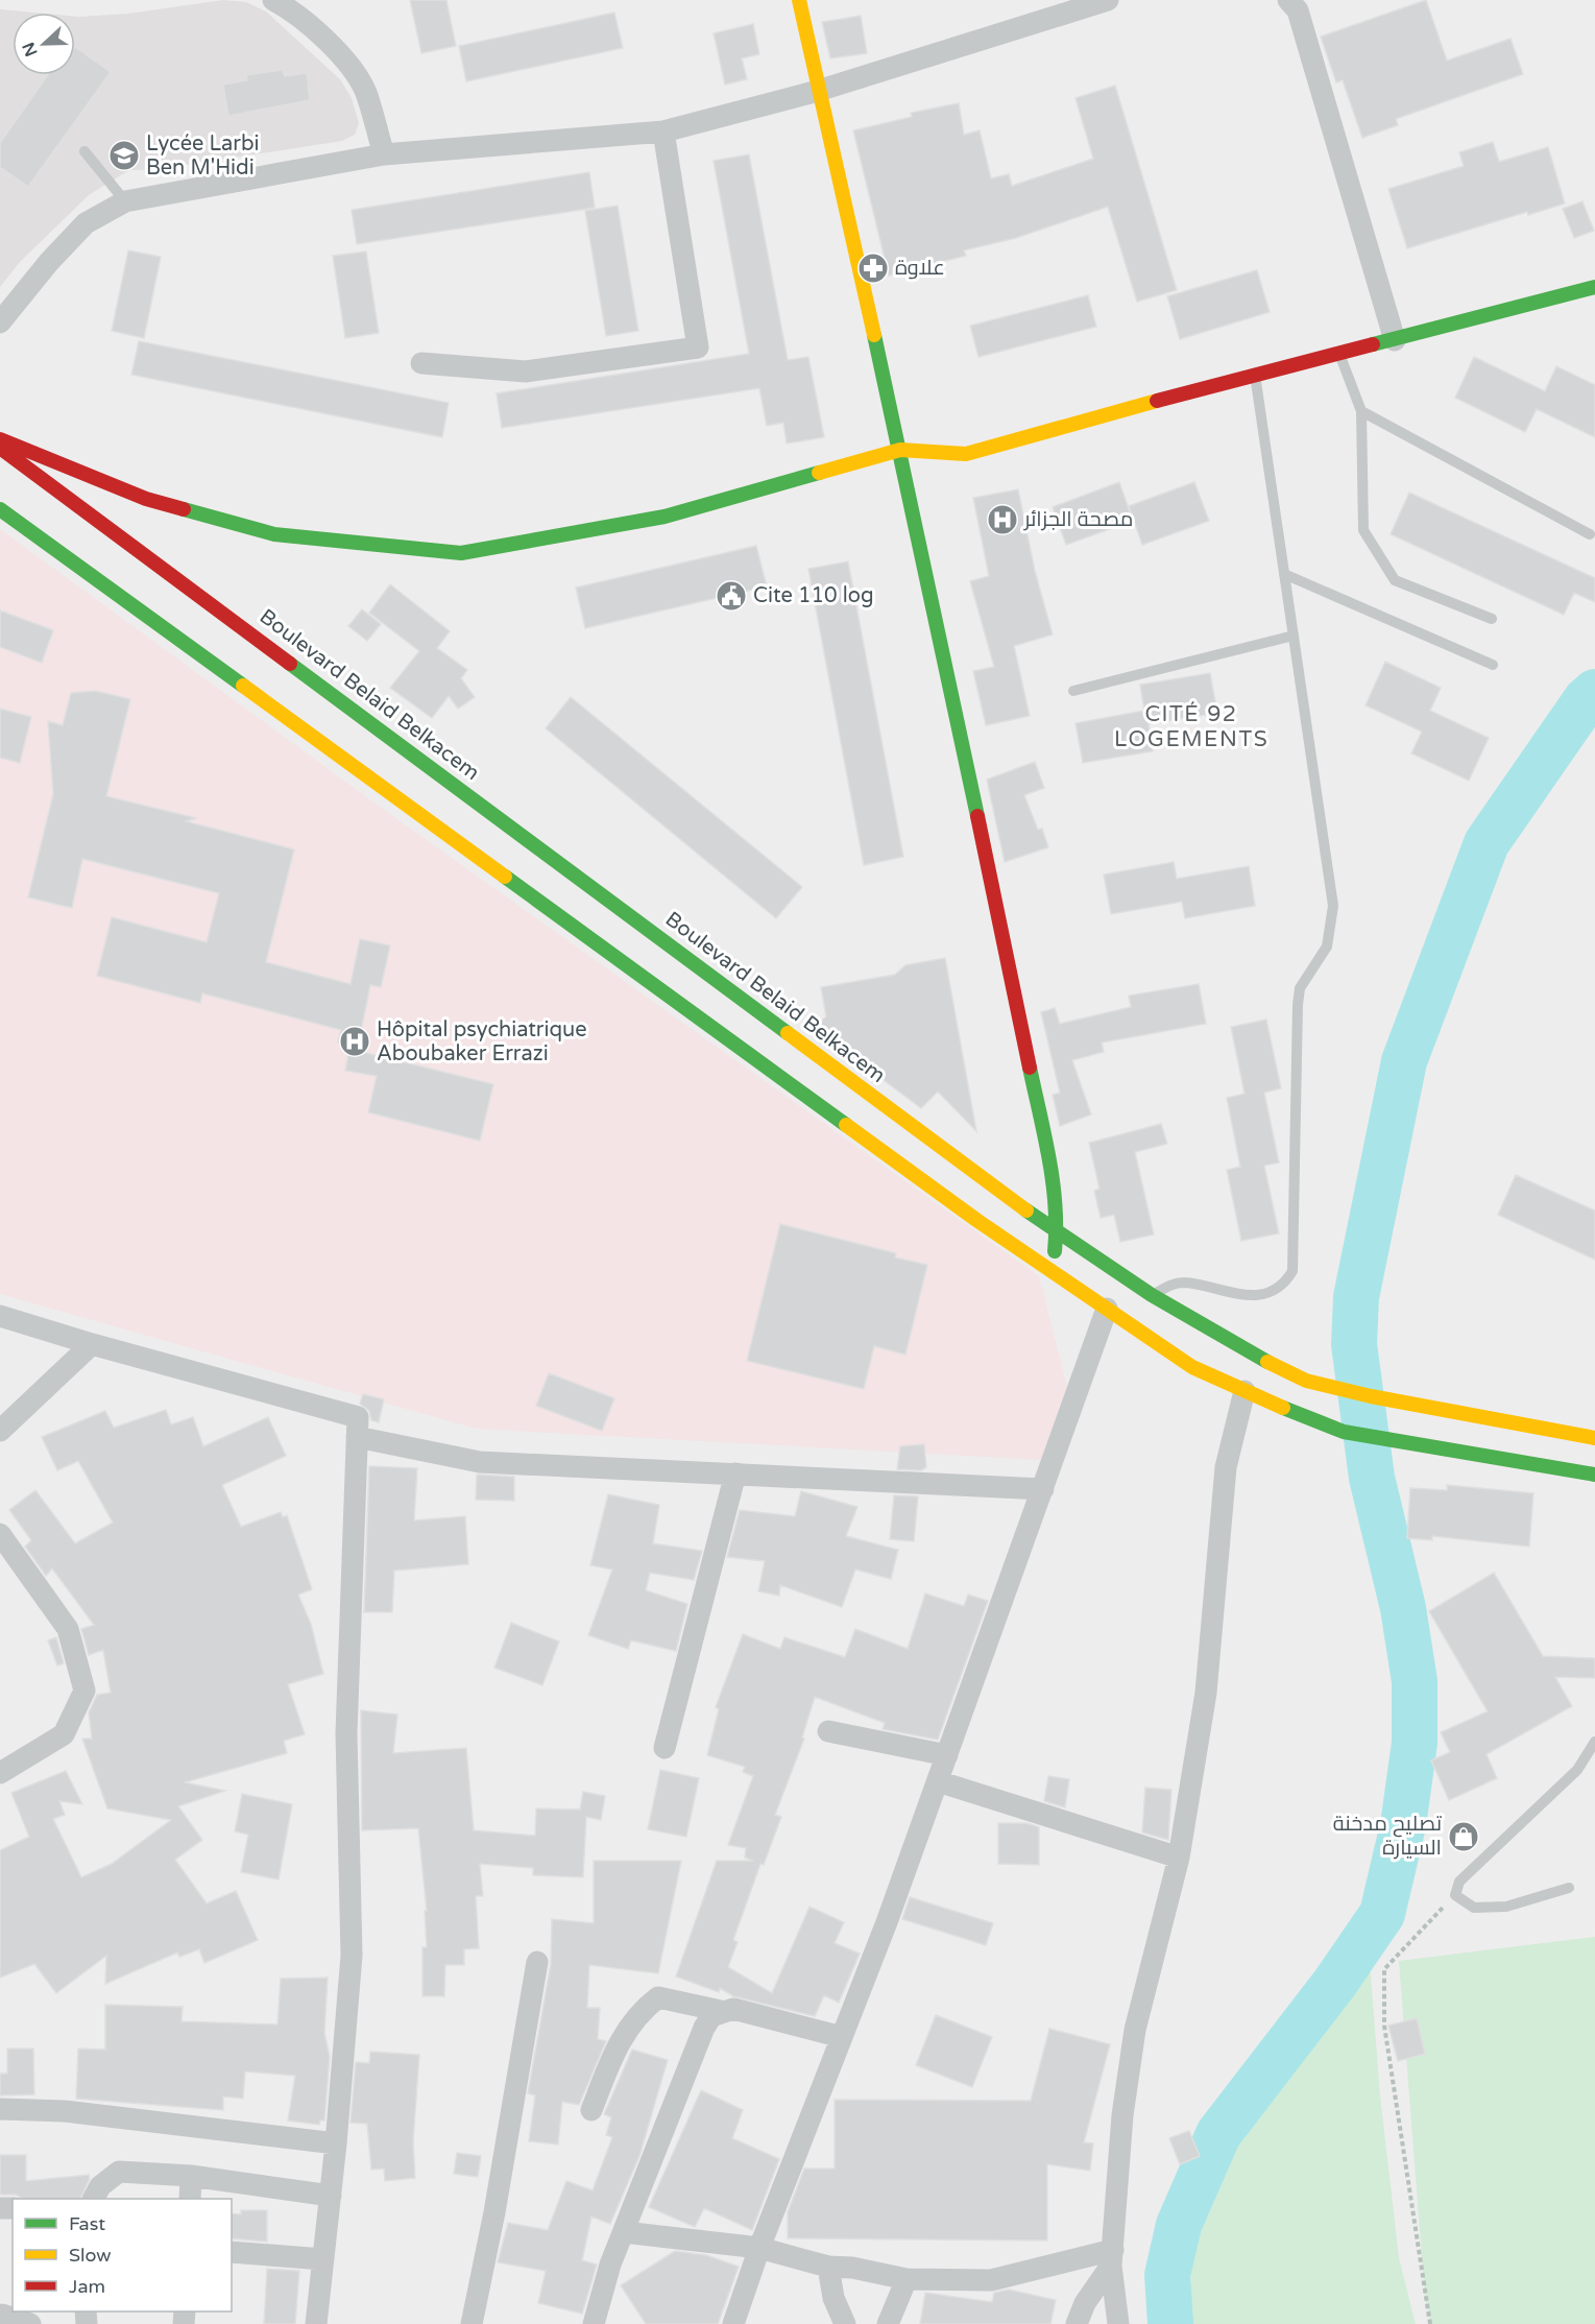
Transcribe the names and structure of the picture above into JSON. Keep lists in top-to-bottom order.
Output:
{
  "streets": {
    "main road": ["Boulevard Belaid Belkacem"]
  },
  "districts": ["CITÉ 92 LOGEMENTS"],
  "places": {
    "school or university": ["Lycée Larbi Ben M'Hidi"],
    "pharmacy": ["علاوة"],
    "hospital": ["مصحة الجزائر", "Hôpital psychiatrique Aboubaker Errazi"],
    "public building": ["Cite 110 log"],
    "shop": ["تصليح مدخنة السيارة"]
  },
  "legend": ["Fast", "Slow", "Jam"],
  "north": "left"
}
